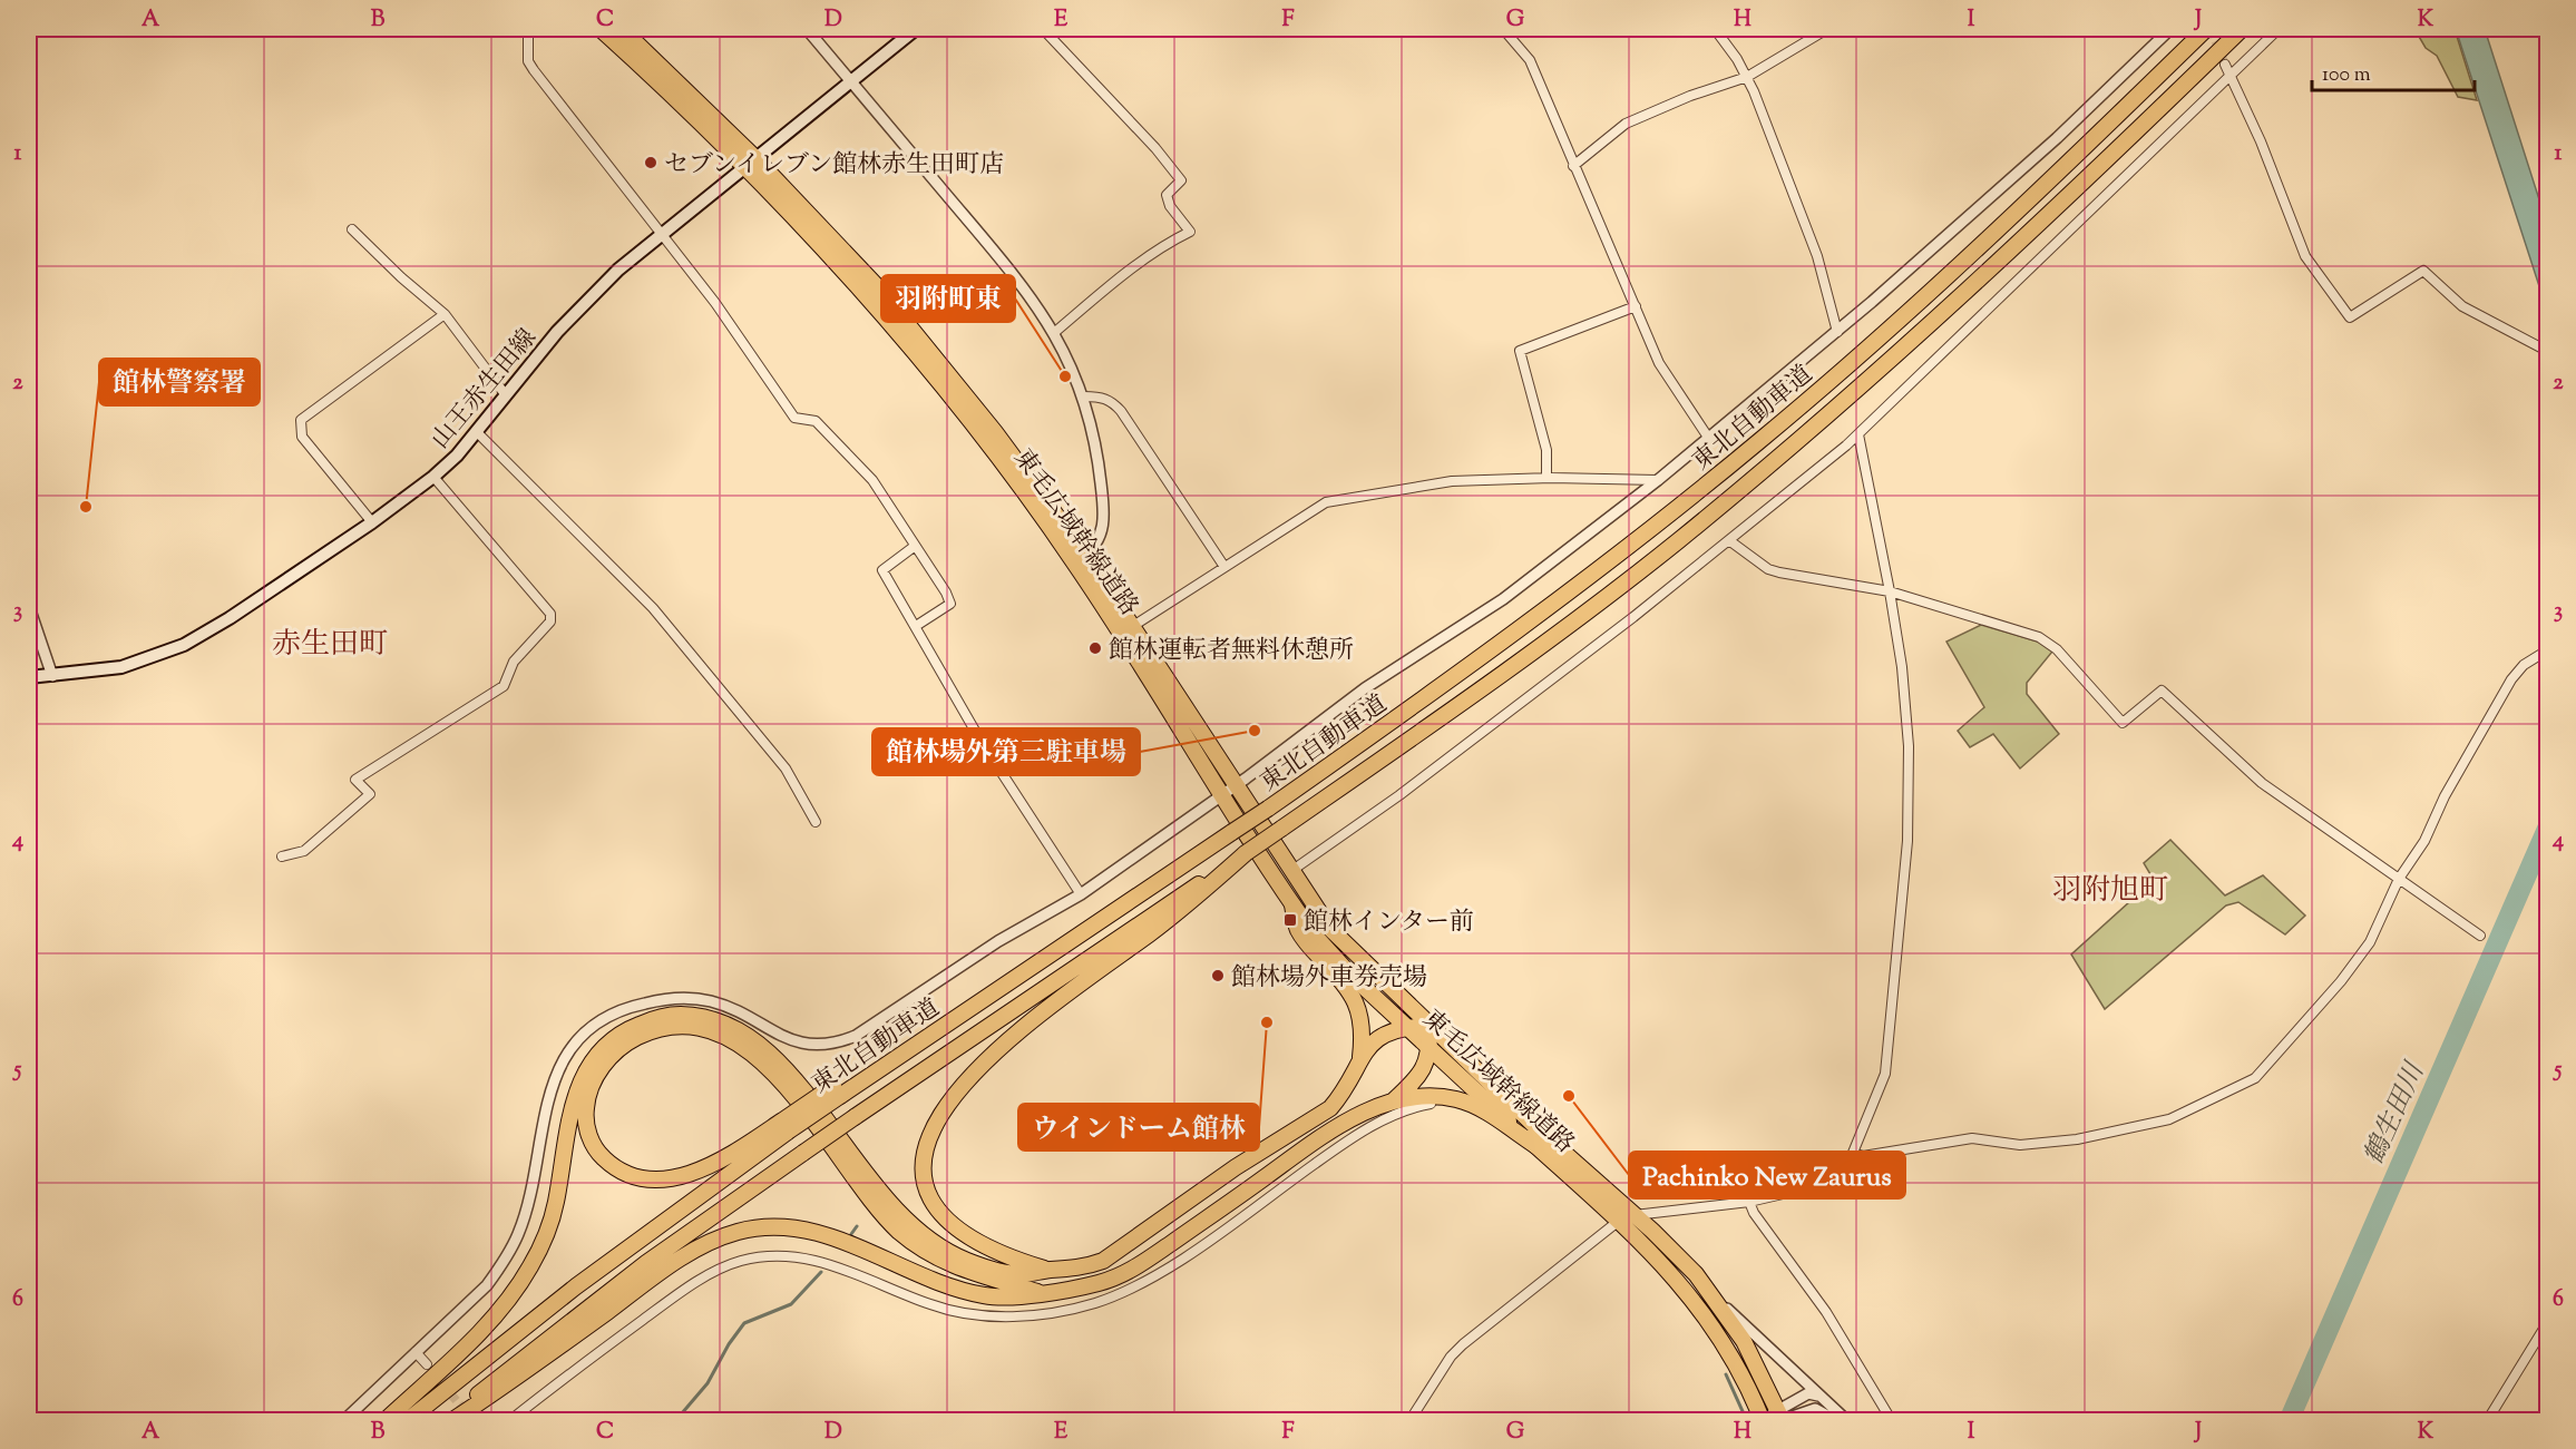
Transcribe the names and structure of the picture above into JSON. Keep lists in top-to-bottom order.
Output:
{
  "streets": {
    "highway": ["東北自動車道", "東毛広域幹線道路"],
    "main road": ["山王赤生田線"]
  },
  "crossings": [
    ["山王赤生田線", "東毛広域幹線道路"]
  ],
  "districts": ["赤生田町", "羽附旭町"],
  "water": ["鶴生田川"],
  "places": {
    "other": [
      "セブンイレブン館林赤生田町店",
      "羽附町東",
      "館林警察署",
      "館林運転者無料休憩所",
      "館林場外第三駐車場",
      "館林場外車券売場",
      "ウインドーム館林",
      "Pachinko New Zaurus"
    ],
    "transit": ["館林インター前"]
  },
  "scale_bar": "100 m",
  "grid": {
    "columns": [
      "A",
      "B",
      "C",
      "D",
      "E",
      "F",
      "G",
      "H",
      "I",
      "J",
      "K"
    ],
    "rows": [
      "1",
      "2",
      "3",
      "4",
      "5",
      "6"
    ]
  }
}
